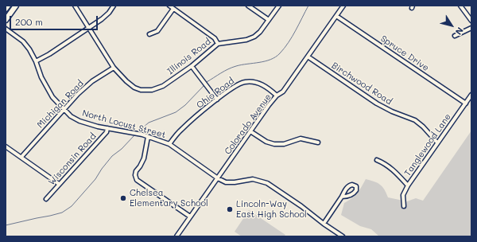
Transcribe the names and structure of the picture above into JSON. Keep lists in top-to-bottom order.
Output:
{
  "streets": {
    "street": [
      "Spruce Drive",
      "Illinois Road",
      "Birchwood Road",
      "Ohio Road",
      "Michigan Road",
      "North Locust Street",
      "Colorado Avenue",
      "Tanglewood Lane",
      "Wisconsin Road"
    ]
  },
  "crossings": [
    ["Spruce Drive", "Colorado Avenue"],
    ["Spruce Drive", "Tanglewood Lane"],
    ["Illinois Road", "Michigan Road"],
    ["Birchwood Road", "Colorado Avenue"],
    ["Birchwood Road", "Tanglewood Lane"],
    ["Ohio Road", "North Locust Street"],
    ["Ohio Road", "Colorado Avenue"],
    ["Michigan Road", "North Locust Street"],
    ["North Locust Street", "Colorado Avenue"],
    ["North Locust Street", "Wisconsin Road"]
  ],
  "places": ["Chelsea Elementary School", "Lincoln-Way East High School"],
  "scale_bar": "200 m",
  "north": "bottom right"
}
